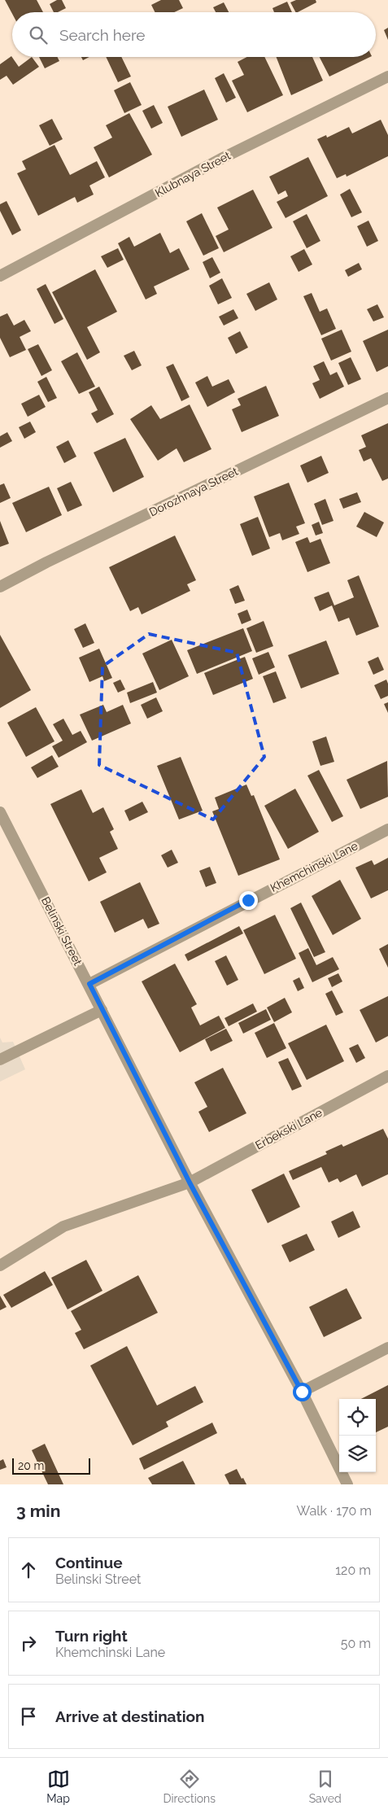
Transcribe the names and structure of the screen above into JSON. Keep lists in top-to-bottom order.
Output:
{
  "streets": {
    "street": [
      "Klubnaya Street",
      "Dorozhnaya Street",
      "Khemchinski Lane",
      "Belinski Street",
      "Erbekski Lane"
    ]
  },
  "crossings": [
    ["Khemchinski Lane", "Belinski Street"],
    ["Belinski Street", "Erbekski Lane"]
  ],
  "scale_bar": "20 m",
  "page": {
    "search": "Search here",
    "scale": "20 m",
    "heading": ["3 min", "Walk · 170 m"],
    "list": [
      ["Continue", "Belinski Street", "120 m"],
      ["Turn right", "Khemchinski Lane", "50 m"],
      "Arrive at destination"
    ],
    "nav": ["Map", "Directions", "Saved"]
  }
}
